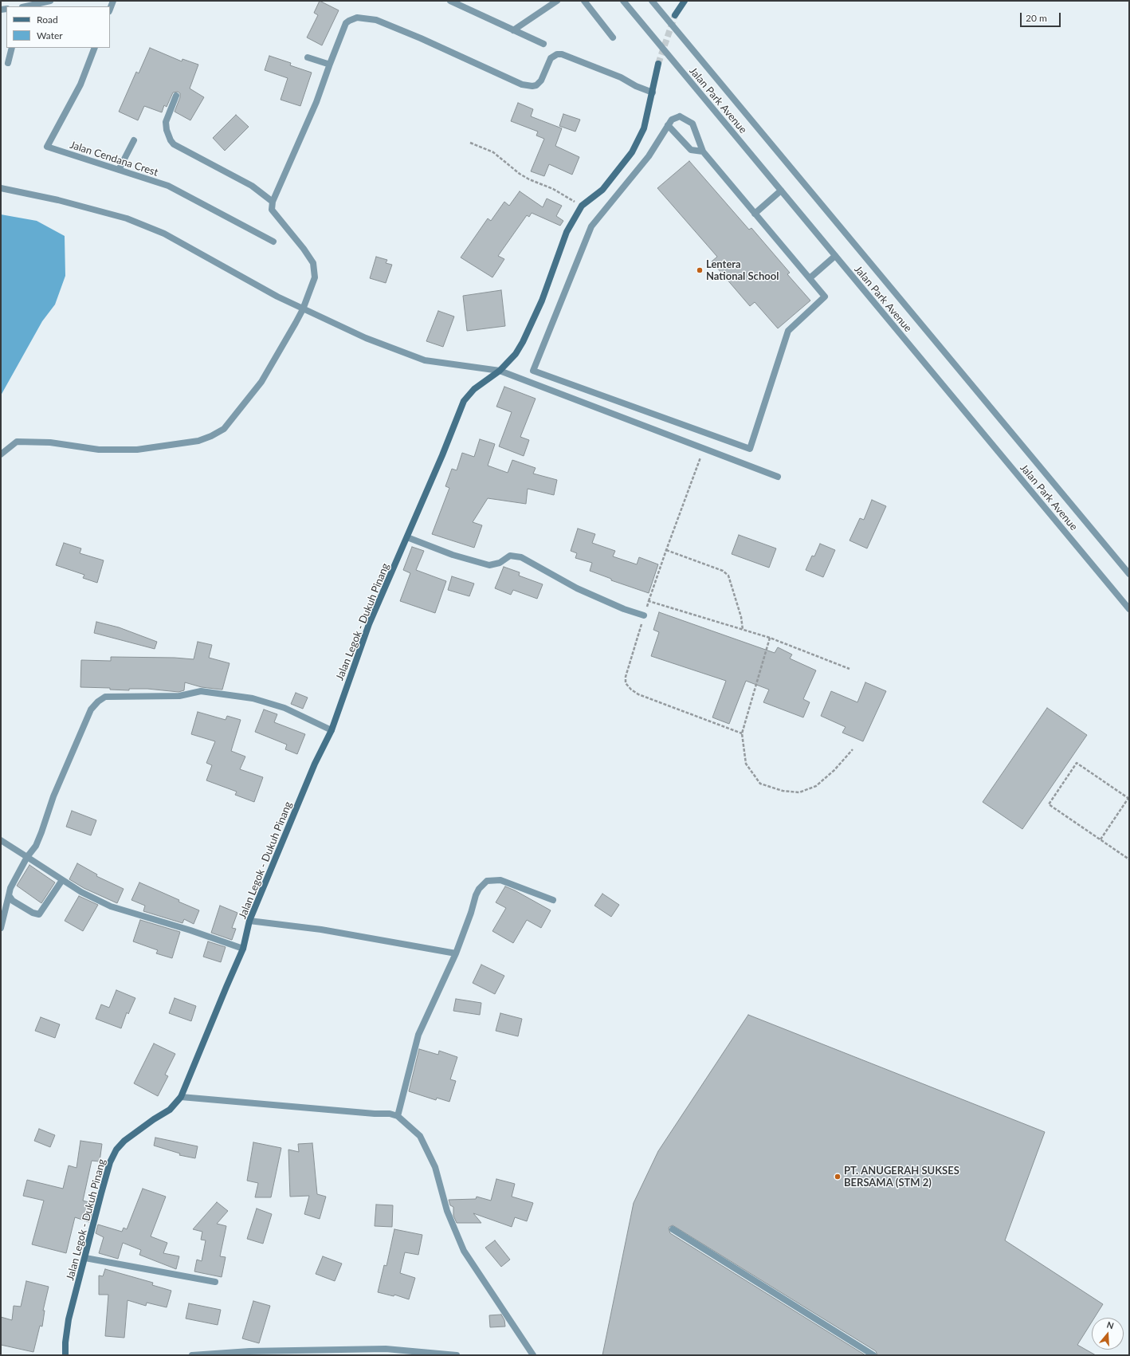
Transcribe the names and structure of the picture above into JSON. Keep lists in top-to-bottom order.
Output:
{
  "streets": {
    "street": ["Jalan Park Avenue", "Jalan Cendana Crest", "Jalan Legok - Dukuh Pinang"]
  },
  "places": ["Lentera National School", "PT. ANUGERAH SUKSES BERSAMA (STM 2)"],
  "legend": ["Road", "Water"],
  "scale_bar": "20 m",
  "north": "top"
}
